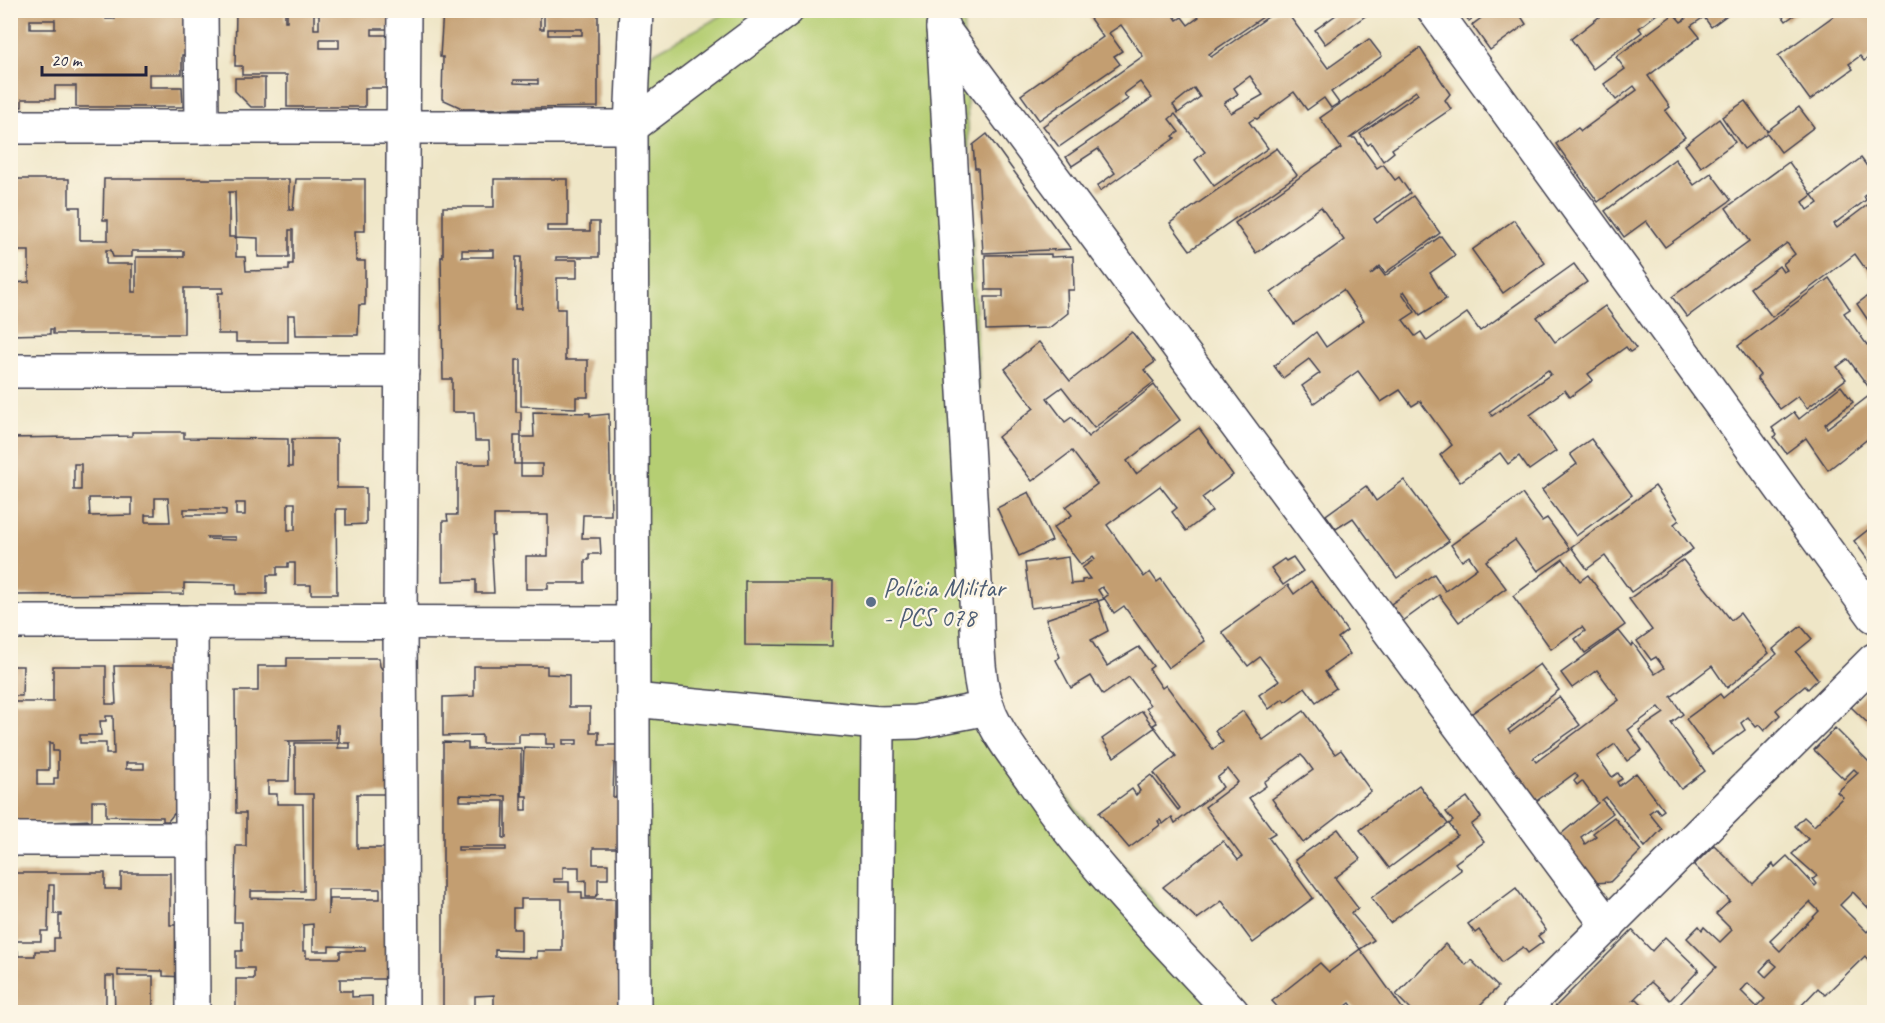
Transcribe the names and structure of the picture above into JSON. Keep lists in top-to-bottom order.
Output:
{
  "places": ["Polícia Militar - PCS 078"],
  "scale_bar": "20 m"
}
